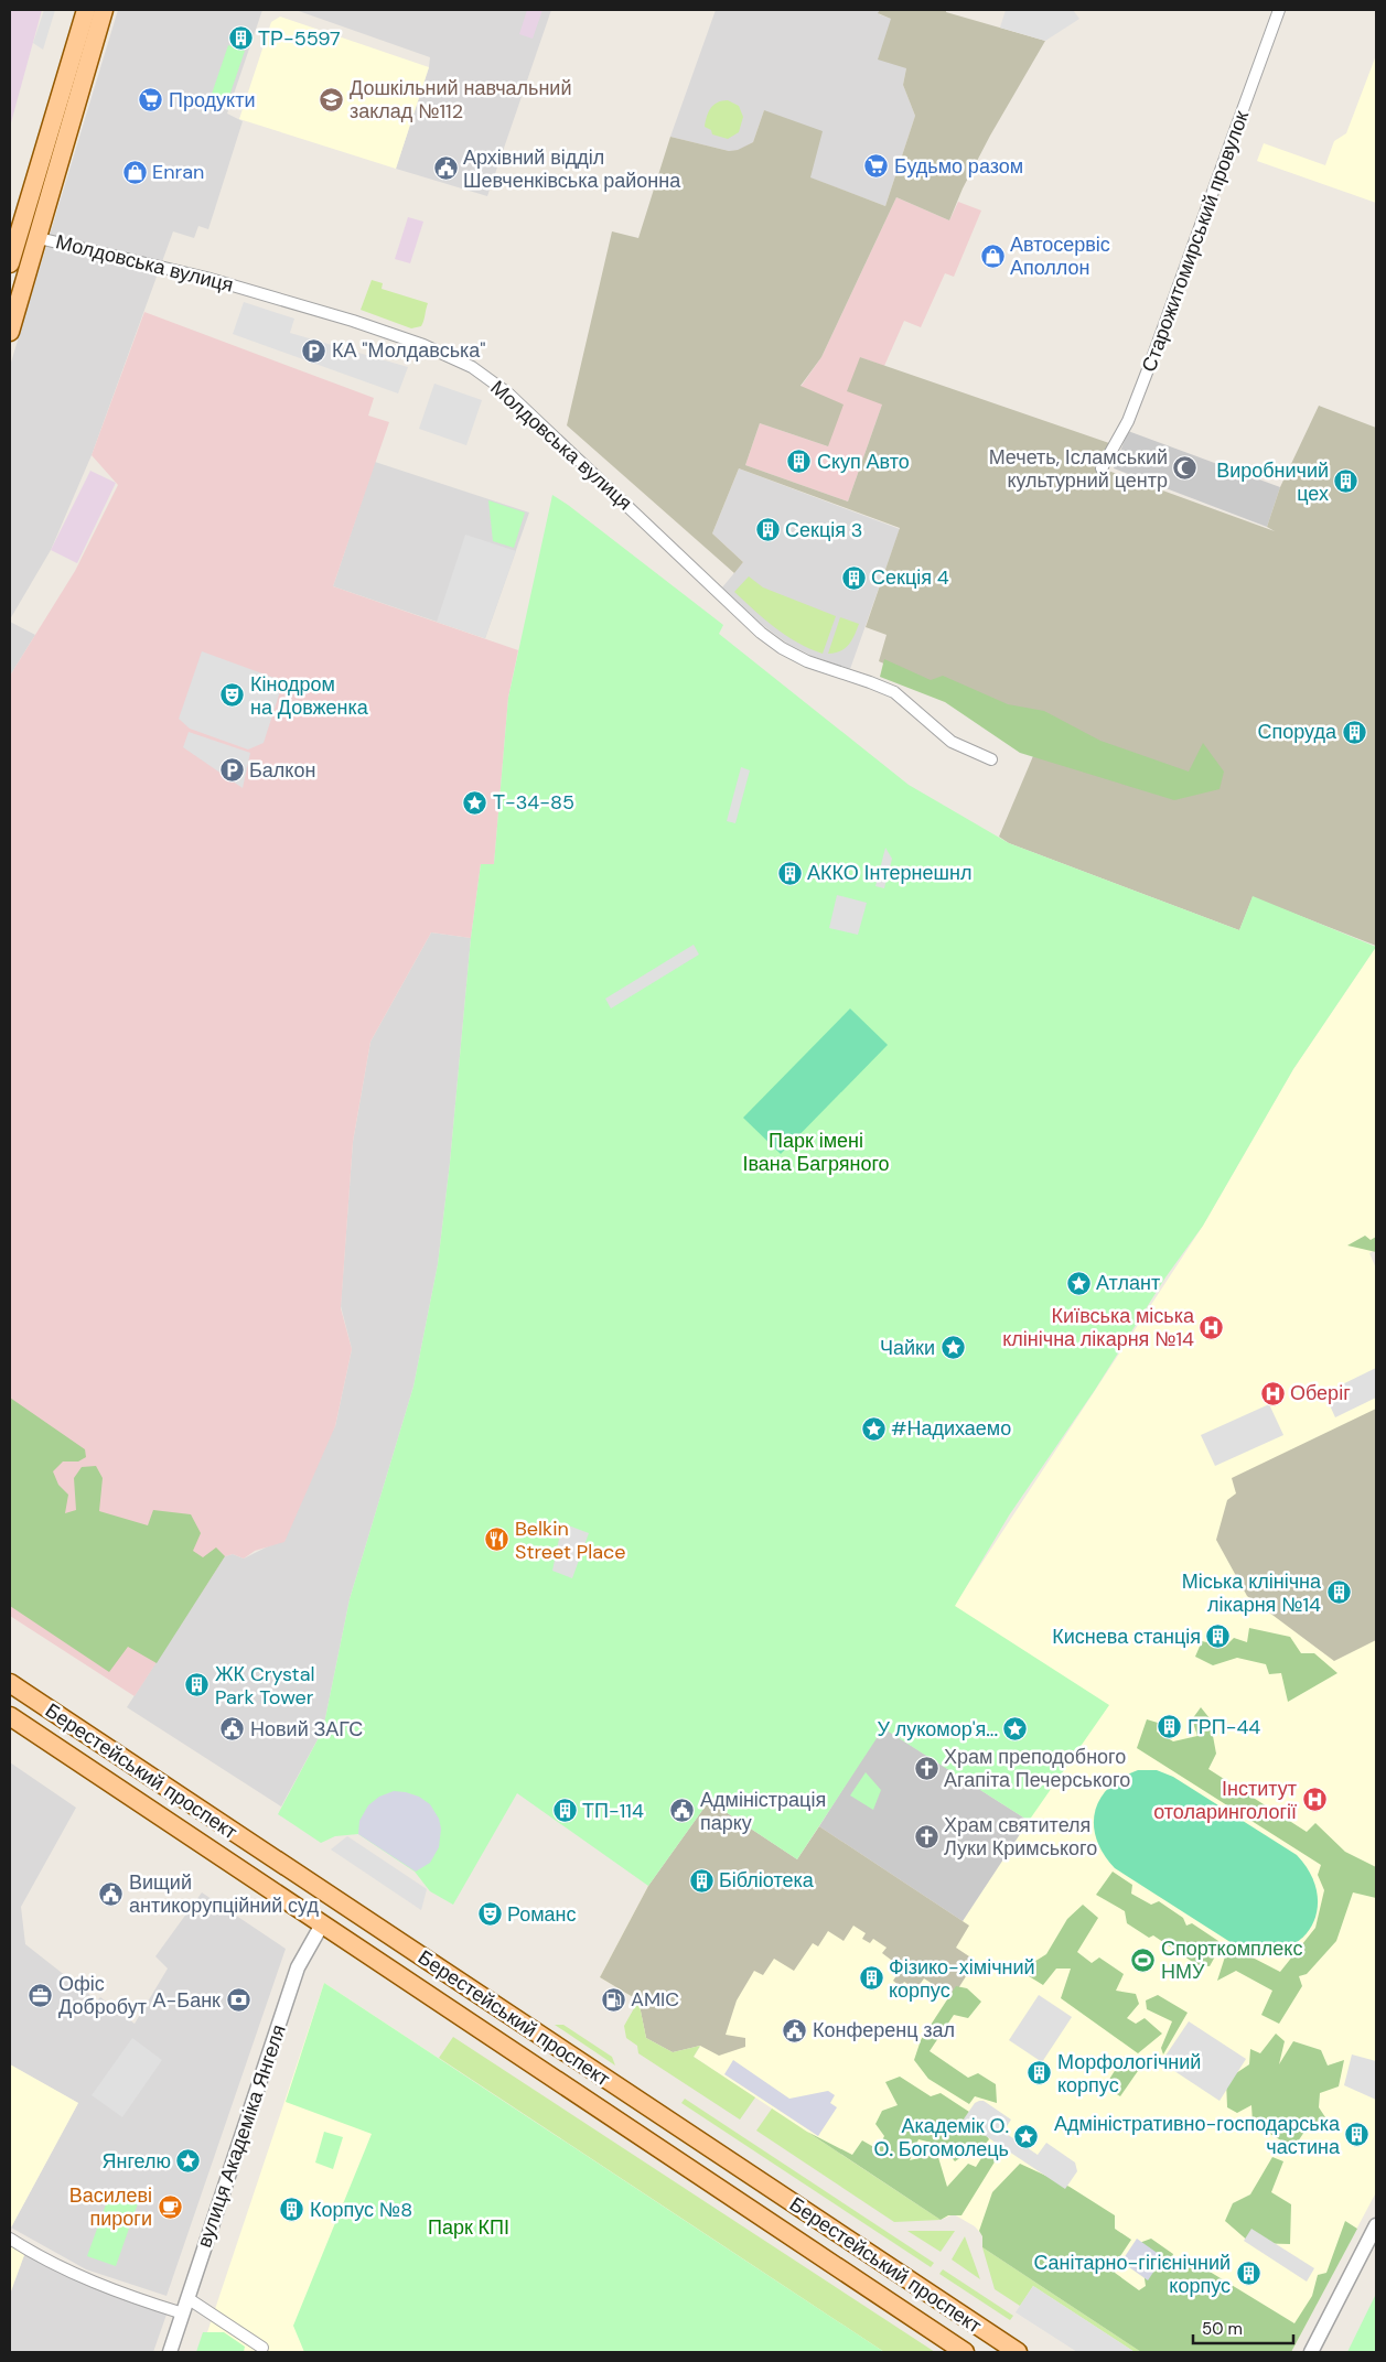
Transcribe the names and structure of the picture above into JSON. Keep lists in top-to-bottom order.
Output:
{
  "streets": {
    "main road": ["Берестейський проспект"],
    "street": ["Старожитомирський провулок", "Молдовська вулиця", "вулиця Академіка Янгеля"]
  },
  "crossings": [
    ["Берестейський проспект", "вулиця Академіка Янгеля"]
  ],
  "parks": ["Парк імені Івана Багряного", "Парк КПІ"],
  "places": {
    "building": [
      "ТР-5597",
      "Скуп Авто",
      "Виробничий цех",
      "Секція 3",
      "Секція 4",
      "Споруда",
      "АККО Інтернешнл",
      "Міська клінічна лікарня №14",
      "Киснева станція",
      "ЖК Crystal Park Tower",
      "ГРП-44",
      "ТП-114",
      "Бібліотека",
      "Фізико-хімічний корпус",
      "Морфологічний корпус",
      "Адміністративно-господарська частина",
      "Корпус №8",
      "Санітарно-гігієнічний корпус"
    ],
    "school or university": ["Дошкільний навчальний заклад №112"],
    "supermarket": ["Продукти", "Будьмо разом"],
    "public building": [
      "Архівний відділ Шевченківська районна",
      "Новий ЗАГС",
      "Адміністрація парку",
      "Вищий антикорупційний суд",
      "Конференц зал"
    ],
    "shop": ["Enran", "Автосервіс Аполлон"],
    "parking": ["КА \"Молдавська\"", "Балкон"],
    "mosque": ["Мечеть, Ісламський культурний центр"],
    "theatre": ["Кінодром на Довженка", "Романс"],
    "place": [
      "Т-34-85",
      "Атлант",
      "Чайки",
      "#Надихаемо",
      "У лукомор'я...",
      "Академік О. О. Богомолець",
      "Янгелю"
    ],
    "hospital": ["Київська міська клінічна лікарня №14", "Оберіг", "Інститут отоларингології"],
    "restaurant": ["Belkin Street Place"],
    "church": ["Храм преподобного Агапіта Печерського", "Храм святителя Луки Кримського"],
    "sports": ["Спорткомплекс НМУ"],
    "office": ["Офіс Добробут"],
    "fuel station": ["AMIC"],
    "bank": ["А-Банк"],
    "cafe": ["Василеві пироги"]
  },
  "scale_bar": "50 m"
}
